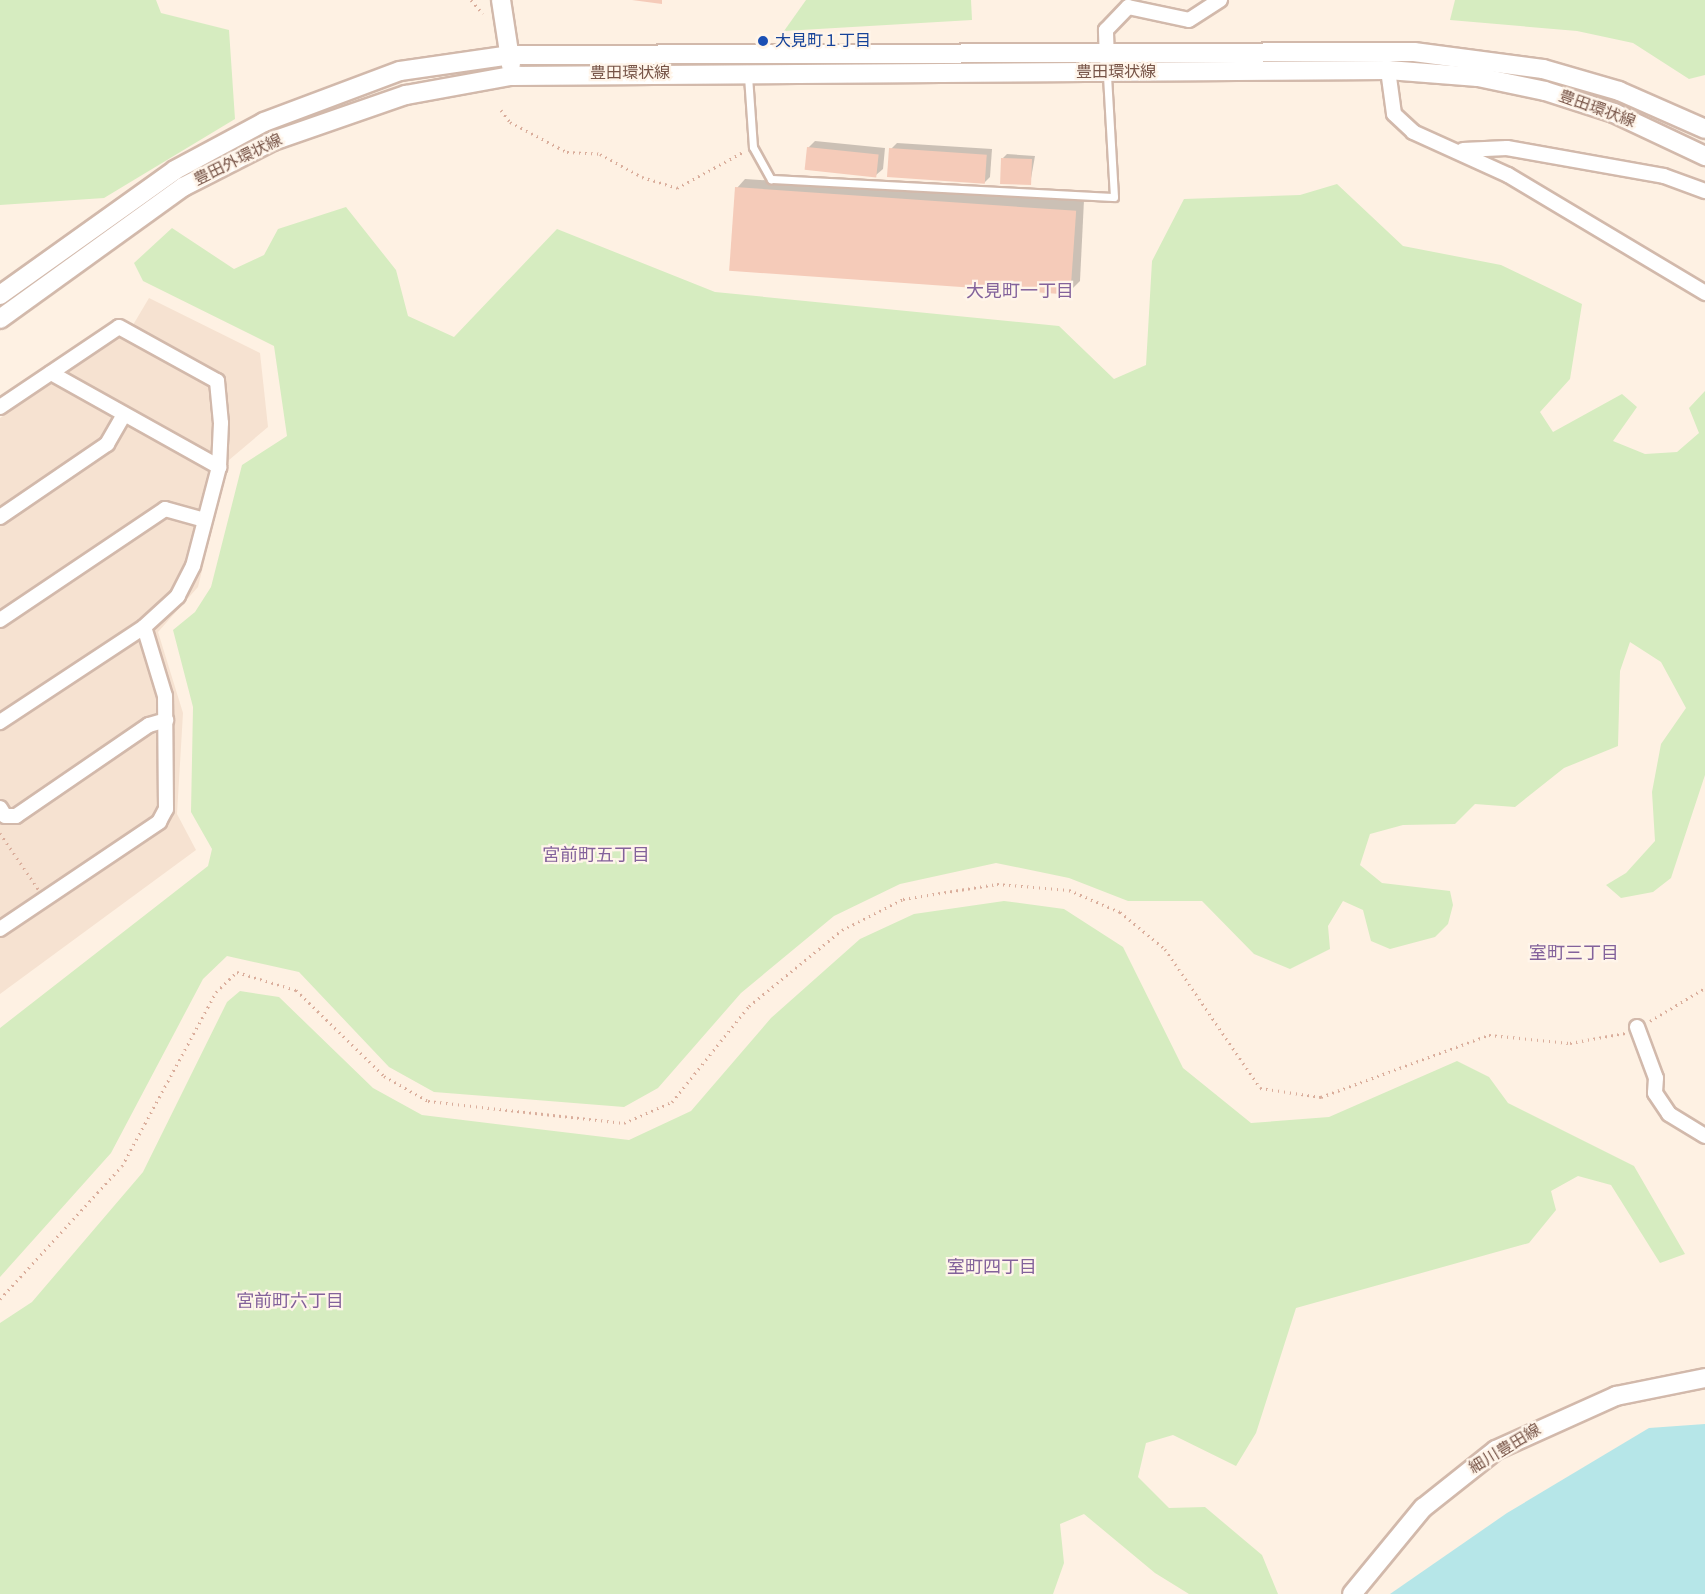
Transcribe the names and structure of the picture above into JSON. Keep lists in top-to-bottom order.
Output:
{
  "streets": {
    "main road": ["豊田環状線", "豊田外環状線", "細川豊田線"]
  },
  "crossings": [
    ["豊田環状線", "豊田外環状線"]
  ],
  "districts": [
    "大見町一丁目",
    "宮前町五丁目",
    "室町三丁目",
    "室町四丁目",
    "宮前町六丁目"
  ],
  "places": ["大見町１丁目"]
}
